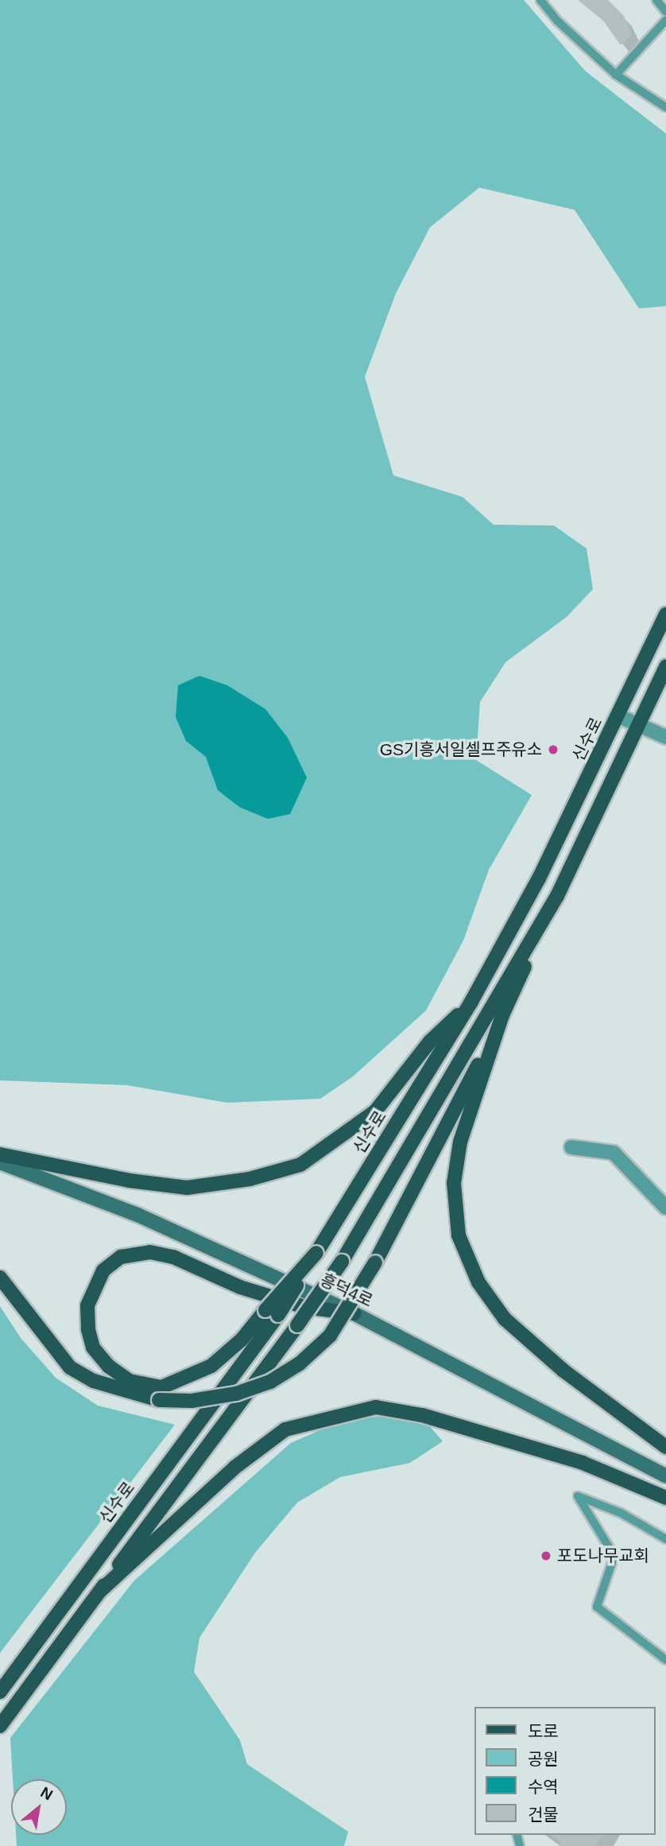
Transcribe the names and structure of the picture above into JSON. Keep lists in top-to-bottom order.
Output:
{
  "streets": {
    "main road": ["신수로"],
    "street": ["흥덕4로"]
  },
  "places": ["GS기흥서일셀프주유소", "포도나무교회"],
  "legend": [
    "도로",
    "공원",
    "수역",
    "건물"
  ],
  "north": "top right"
}
